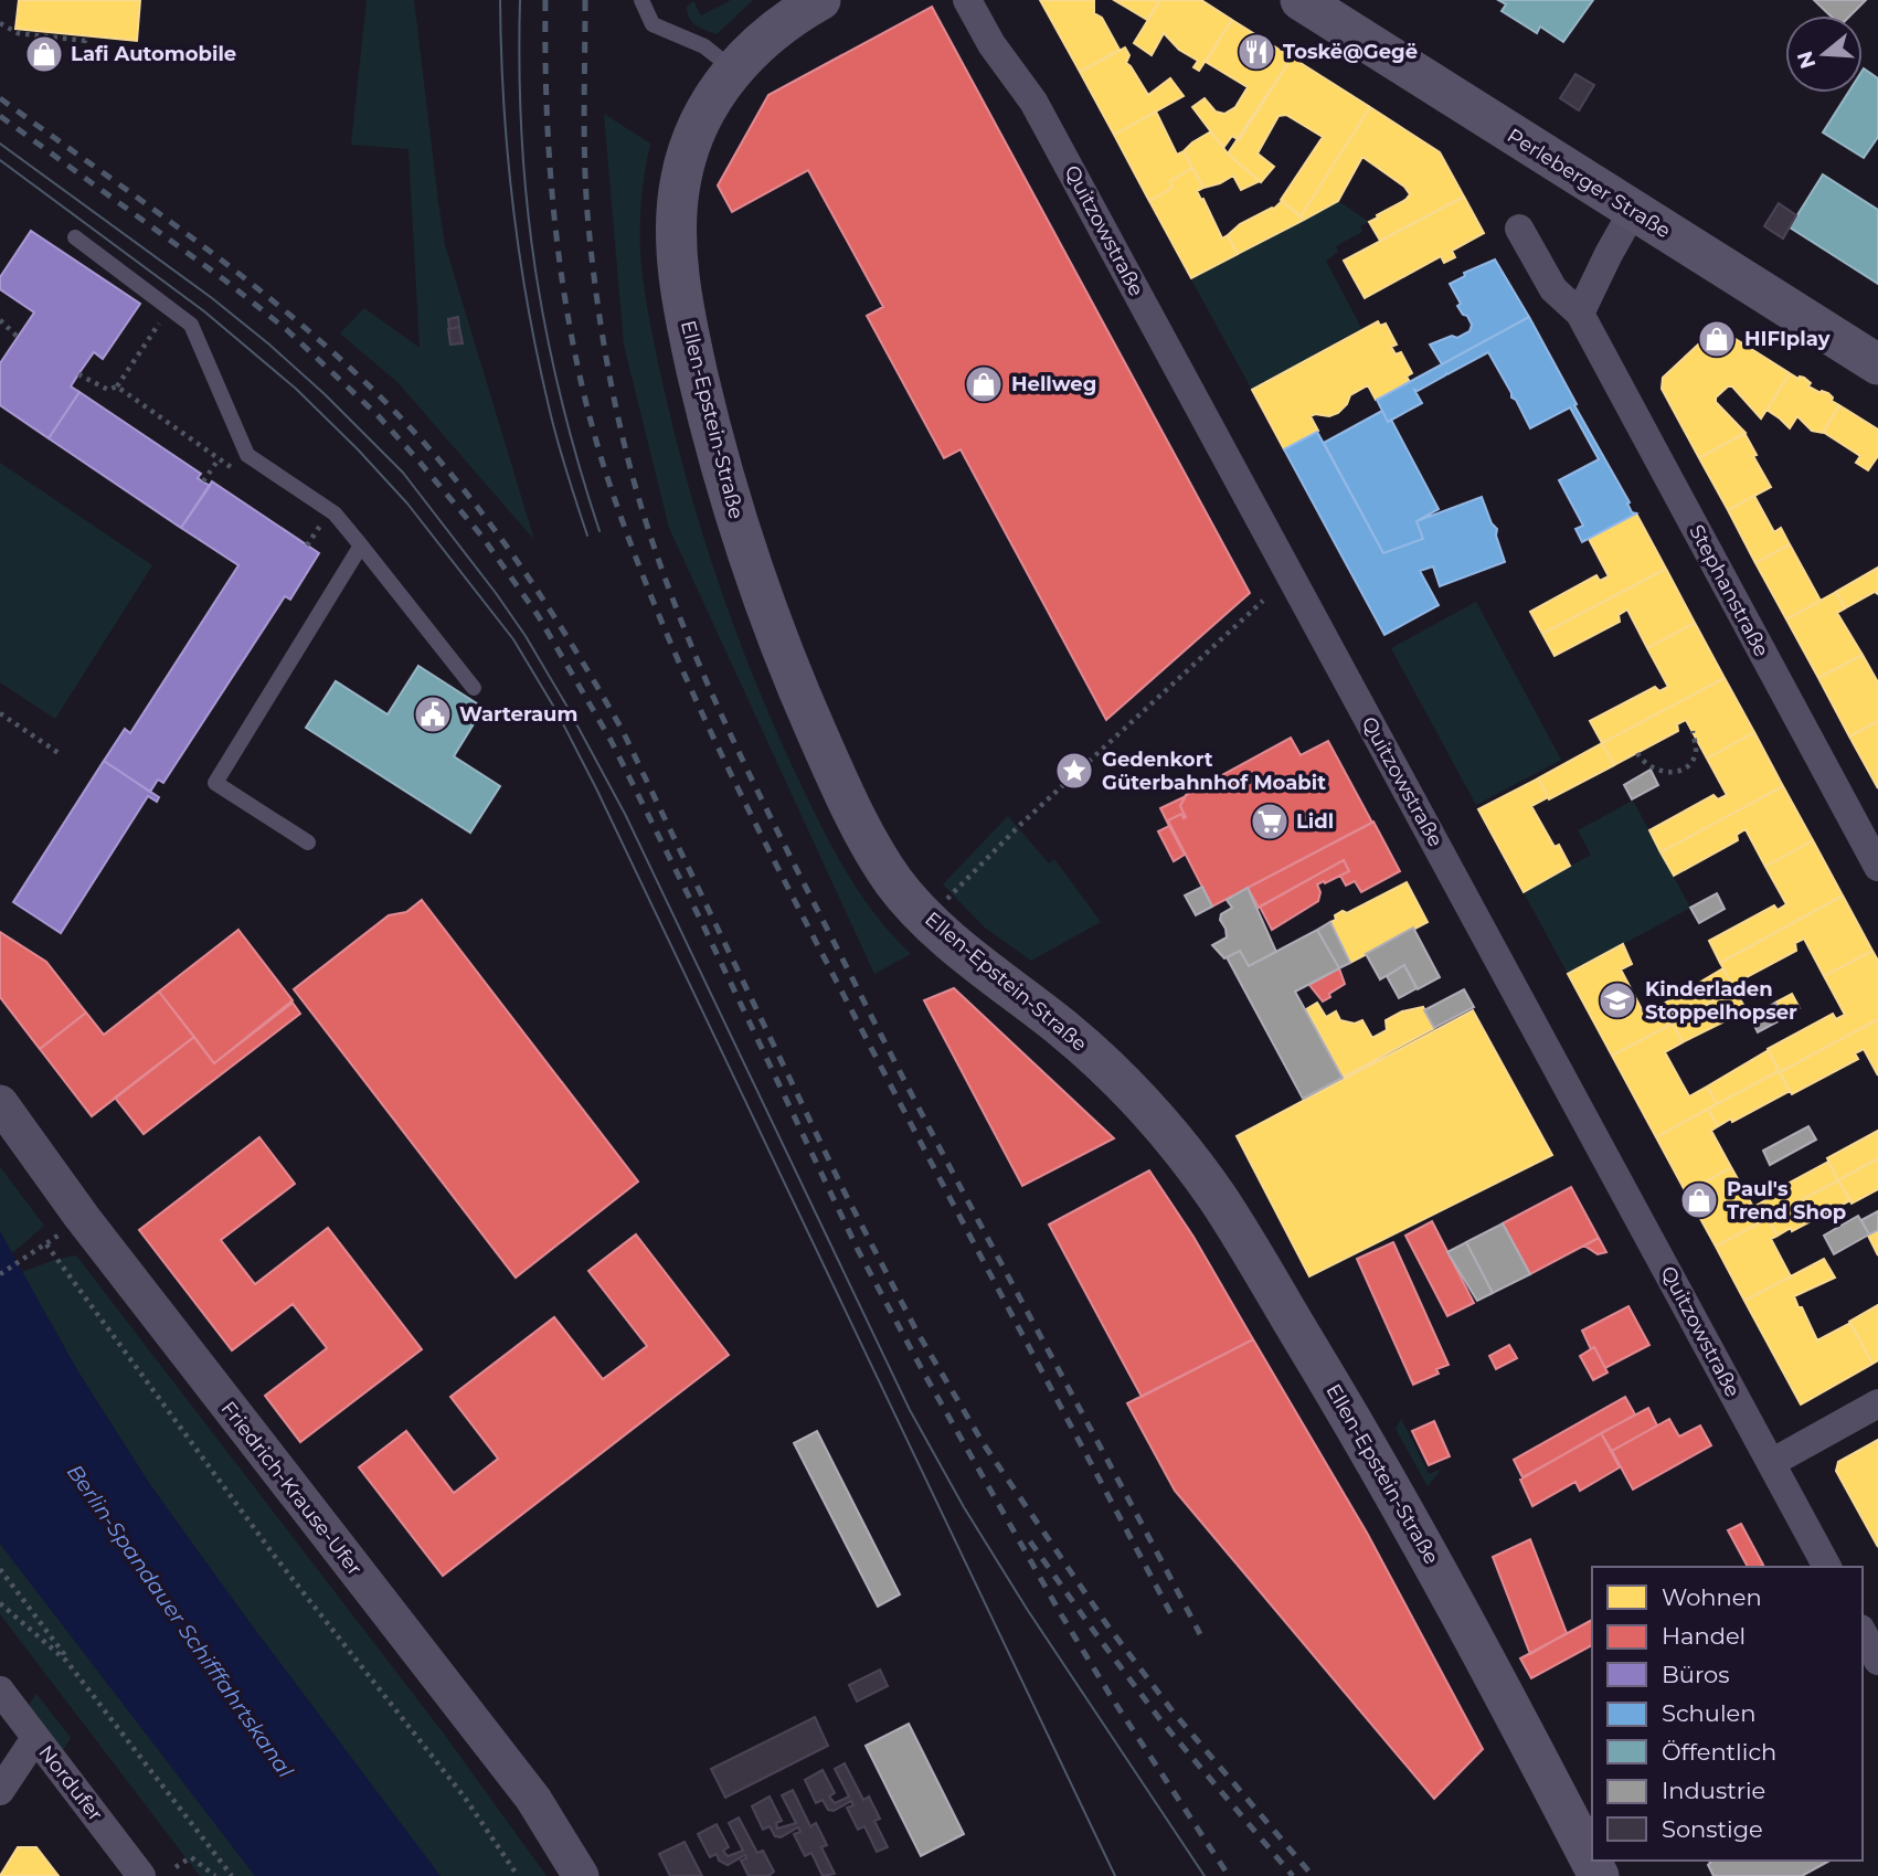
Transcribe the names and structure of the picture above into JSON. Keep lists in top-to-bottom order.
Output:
{
  "streets": {
    "main road": ["Perleberger Straße", "Ellen-Epstein-Straße"],
    "street": [
      "Quitzowstraße",
      "Stephanstraße",
      "Friedrich-Krause-Ufer",
      "Nordufer"
    ]
  },
  "water": ["Berlin-Spandauer Schifffahrtskanal"],
  "places": {
    "restaurant": ["Toskë@Gegë"],
    "shop": [
      "Lafi Automobile",
      "HIFIplay",
      "Hellweg",
      "Paul's Trend Shop"
    ],
    "public building": ["Warteraum"],
    "place": ["Gedenkort Güterbahnhof Moabit"],
    "supermarket": ["Lidl"],
    "school or university": ["Kinderladen Stoppelhopser"]
  },
  "legend": [
    "Wohnen",
    "Handel",
    "Büros",
    "Schulen",
    "Öffentlich",
    "Industrie",
    "Sonstige"
  ],
  "north": "left"
}
